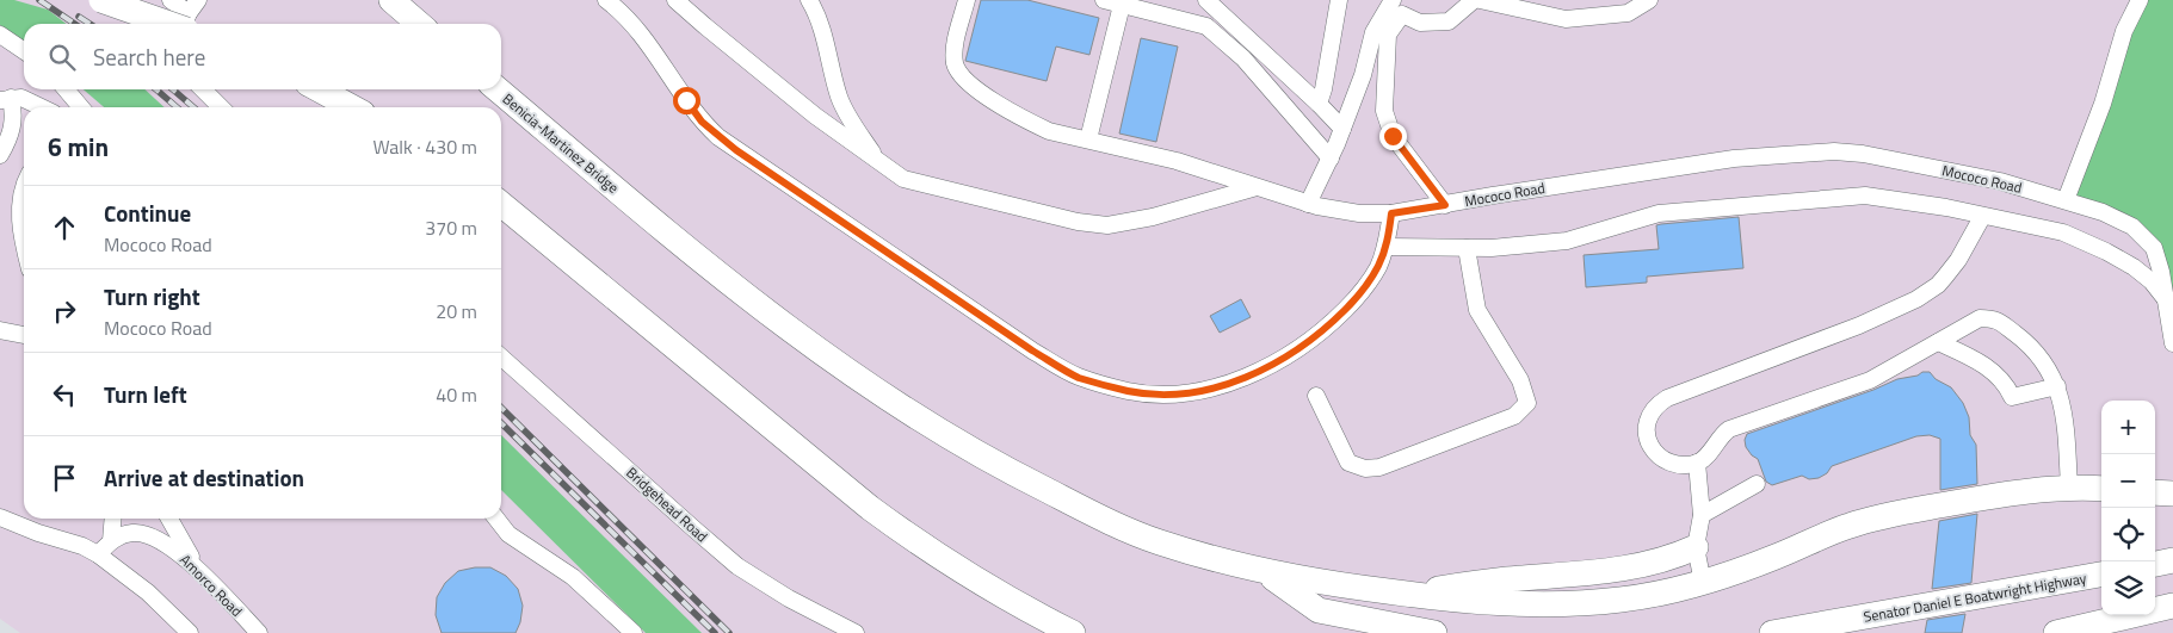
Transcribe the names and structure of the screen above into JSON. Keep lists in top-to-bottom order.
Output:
{
  "streets": {
    "highway": ["Benicia-Martinez Bridge", "Senator Daniel E Boatwright Highway"],
    "street": ["Mococo Road", "Bridgehead Road", "Amorco Road"]
  },
  "page": {
    "search": "Search here",
    "heading": ["6 min", "Walk · 430 m"],
    "list": [
      ["Continue", "Mococo Road", "370 m"],
      ["Turn right", "Mococo Road", "20 m"],
      ["Turn left", "40 m"],
      "Arrive at destination"
    ],
    "map_buttons": ["+", "−"]
  }
}
